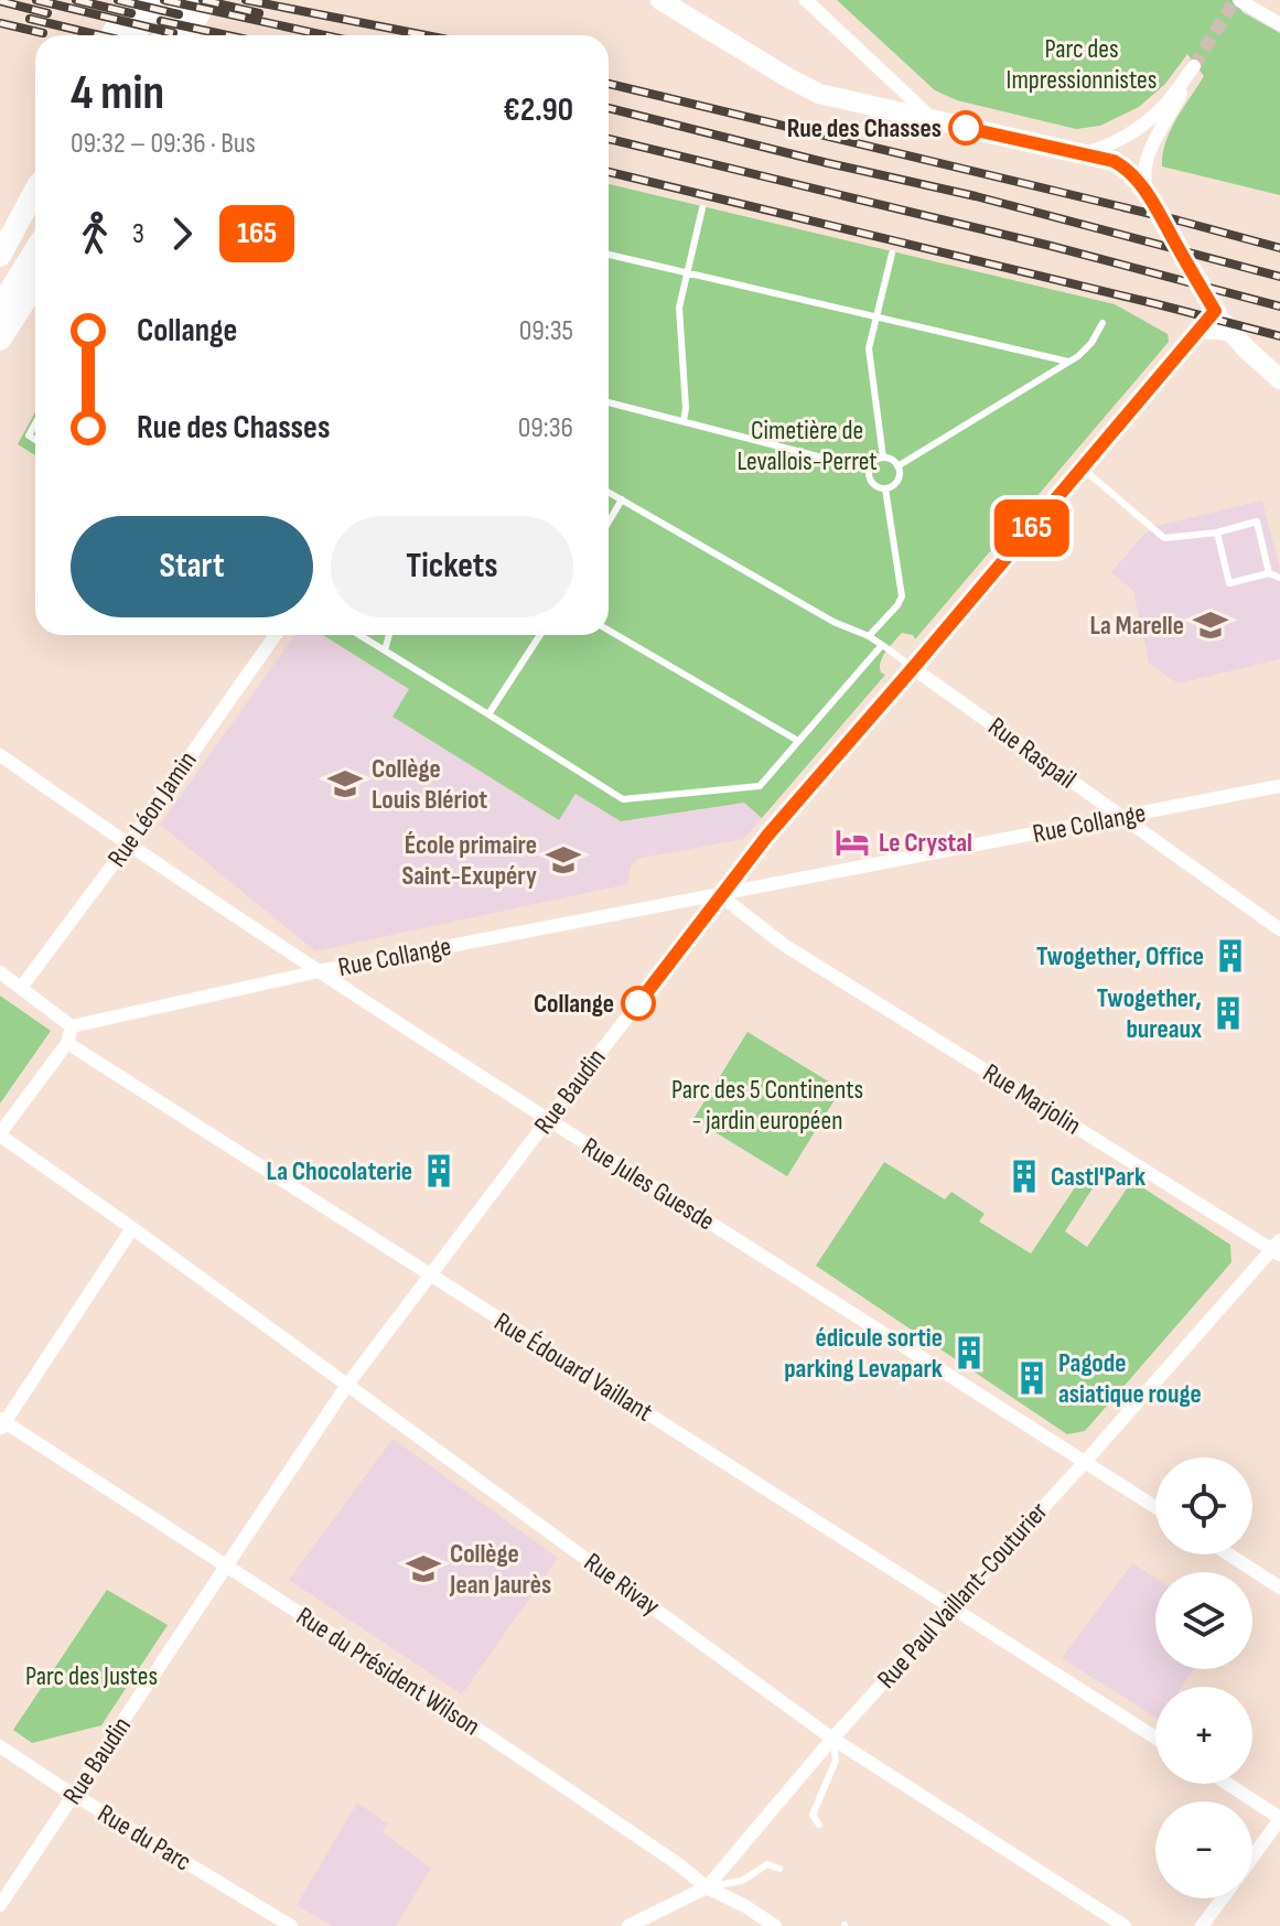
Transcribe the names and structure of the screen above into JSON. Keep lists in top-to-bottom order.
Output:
{
  "streets": {
    "street": [
      "Rue Raspail",
      "Rue Léon Jamin",
      "Rue Collange",
      "Rue Baudin",
      "Rue Marjolin",
      "Rue Jules Guesde",
      "Rue Édouard Vaillant",
      "Rue Rivay",
      "Rue Paul Vaillant-Couturier",
      "Rue du Président Wilson",
      "Rue du Parc"
    ]
  },
  "crossings": [
    ["Rue Raspail", "Rue Collange"],
    ["Rue Raspail", "Rue Baudin"],
    ["Rue Léon Jamin", "Rue Jules Guesde"],
    ["Rue Collange", "Rue Baudin"],
    ["Rue Collange", "Rue Marjolin"],
    ["Rue Collange", "Rue Jules Guesde"],
    ["Rue Baudin", "Rue Marjolin"],
    ["Rue Baudin", "Rue Jules Guesde"],
    ["Rue Baudin", "Rue Édouard Vaillant"],
    ["Rue Baudin", "Rue Rivay"],
    ["Rue Baudin", "Rue du Président Wilson"],
    ["Rue Baudin", "Rue du Parc"],
    ["Rue Marjolin", "Rue Paul Vaillant-Couturier"],
    ["Rue Jules Guesde", "Rue Paul Vaillant-Couturier"],
    ["Rue Édouard Vaillant", "Rue Paul Vaillant-Couturier"],
    ["Rue Rivay", "Rue Paul Vaillant-Couturier"],
    ["Rue Paul Vaillant-Couturier", "Rue du Président Wilson"]
  ],
  "parks": [
    "Parc des Impressionnistes",
    "Cimetière de Levallois-Perret",
    "Parc des 5 Continents - jardin européen",
    "Parc des Justes"
  ],
  "places": {
    "other": ["Rue des Chasses", "Collange"],
    "school or university": [
      "La Marelle",
      "Collège Louis Blériot",
      "École primaire Saint-Exupéry",
      "Collège Jean Jaurès"
    ],
    "hotel": ["Le Crystal"],
    "building": [
      "Twogether, Office",
      "Twogether, bureaux",
      "La Chocolaterie",
      "Castl'Park",
      "édicule sortie parking Levapark",
      "Pagode asiatique rouge"
    ]
  },
  "lines": ["bus line 165"],
  "page": {
    "on_map": "165",
    "heading": ["4 min", "09:32 – 09:36 · Bus", "€2.90"],
    "legs": ["3", "165"],
    "list": [
      {
        "name": "Collange",
        "value": "09:35"
      },
      {
        "name": "Rue des Chasses",
        "value": "09:36"
      }
    ],
    "buttons": ["Start", "Tickets"],
    "map_buttons": ["+", "−"]
  }
}
